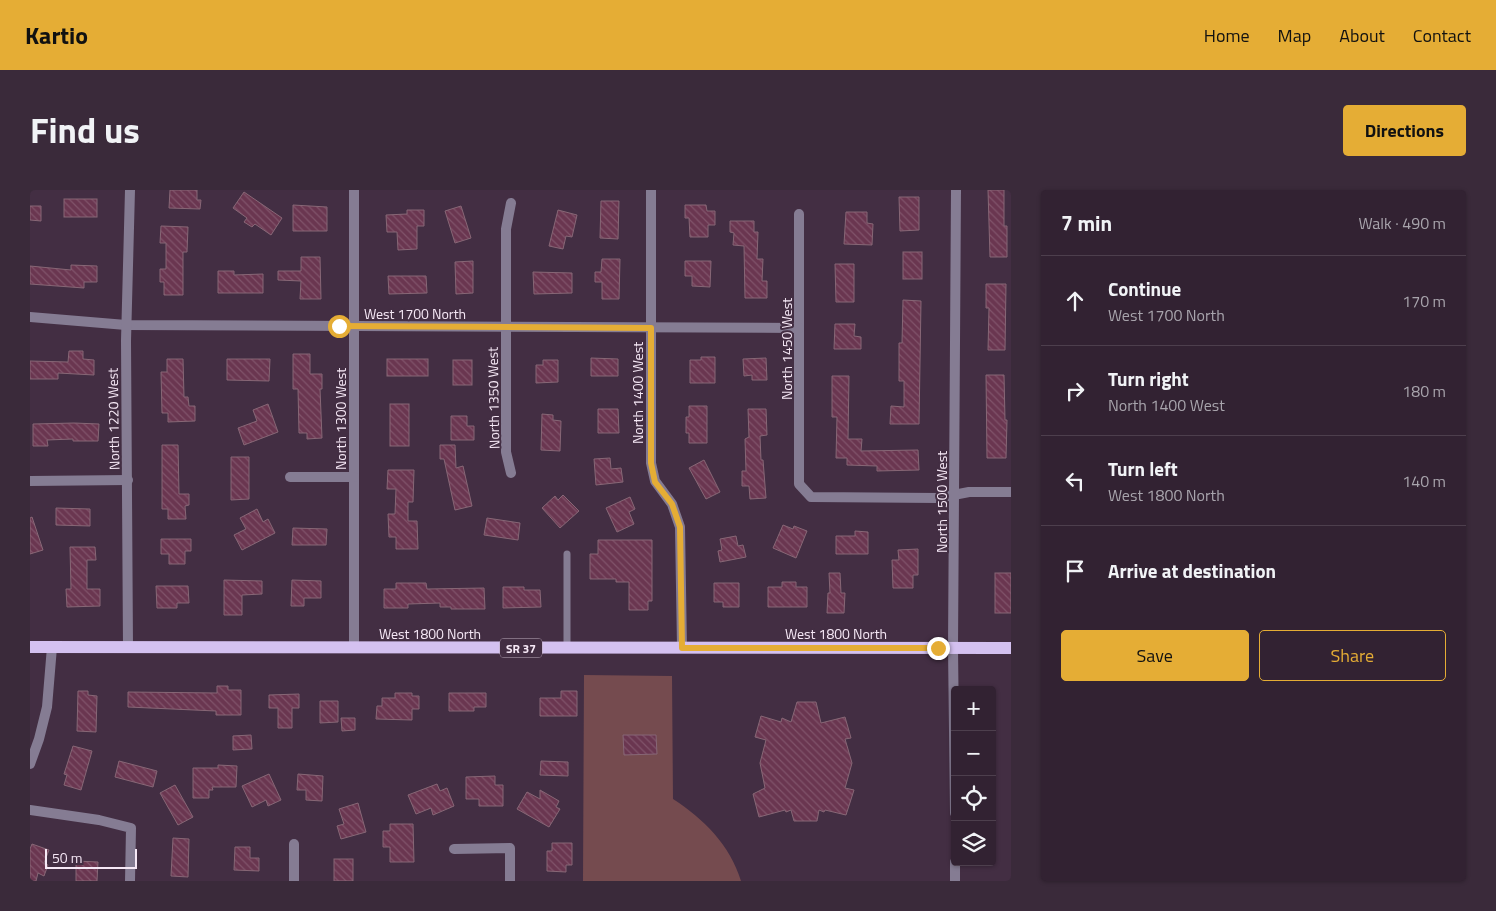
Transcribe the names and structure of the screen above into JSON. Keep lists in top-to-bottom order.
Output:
{
  "streets": {
    "main road": ["West 1800 North", "SR 37"],
    "street": [
      "West 1700 North",
      "North 1450 West",
      "North 1400 West",
      "North 1350 West",
      "North 1220 West",
      "North 1300 West",
      "North 1500 West"
    ]
  },
  "crossings": [
    ["West 1700 North", "North 1450 West"],
    ["West 1700 North", "North 1400 West"],
    ["West 1700 North", "North 1350 West"],
    ["West 1700 North", "North 1220 West"],
    ["West 1700 North", "North 1300 West"],
    ["North 1450 West", "North 1500 West"],
    ["North 1400 West", "West 1800 North"],
    ["North 1220 West", "West 1800 North"],
    ["North 1300 West", "West 1800 North"],
    ["North 1500 West", "West 1800 North"]
  ],
  "scale_bar": "50 m",
  "page": {
    "header": "Kartio",
    "nav": [
      "Home",
      "Map",
      "About",
      "Contact"
    ],
    "title": "Find us",
    "buttons": [
      "Directions",
      ["Save", "Share"]
    ],
    "heading": ["7 min", "Walk · 490 m"],
    "list": [
      ["Continue", "West 1700 North", "170 m"],
      ["Turn right", "North 1400 West", "180 m"],
      ["Turn left", "West 1800 North", "140 m"],
      "Arrive at destination"
    ],
    "map_buttons": ["+", "−"],
    "scale": "50 m"
  }
}
